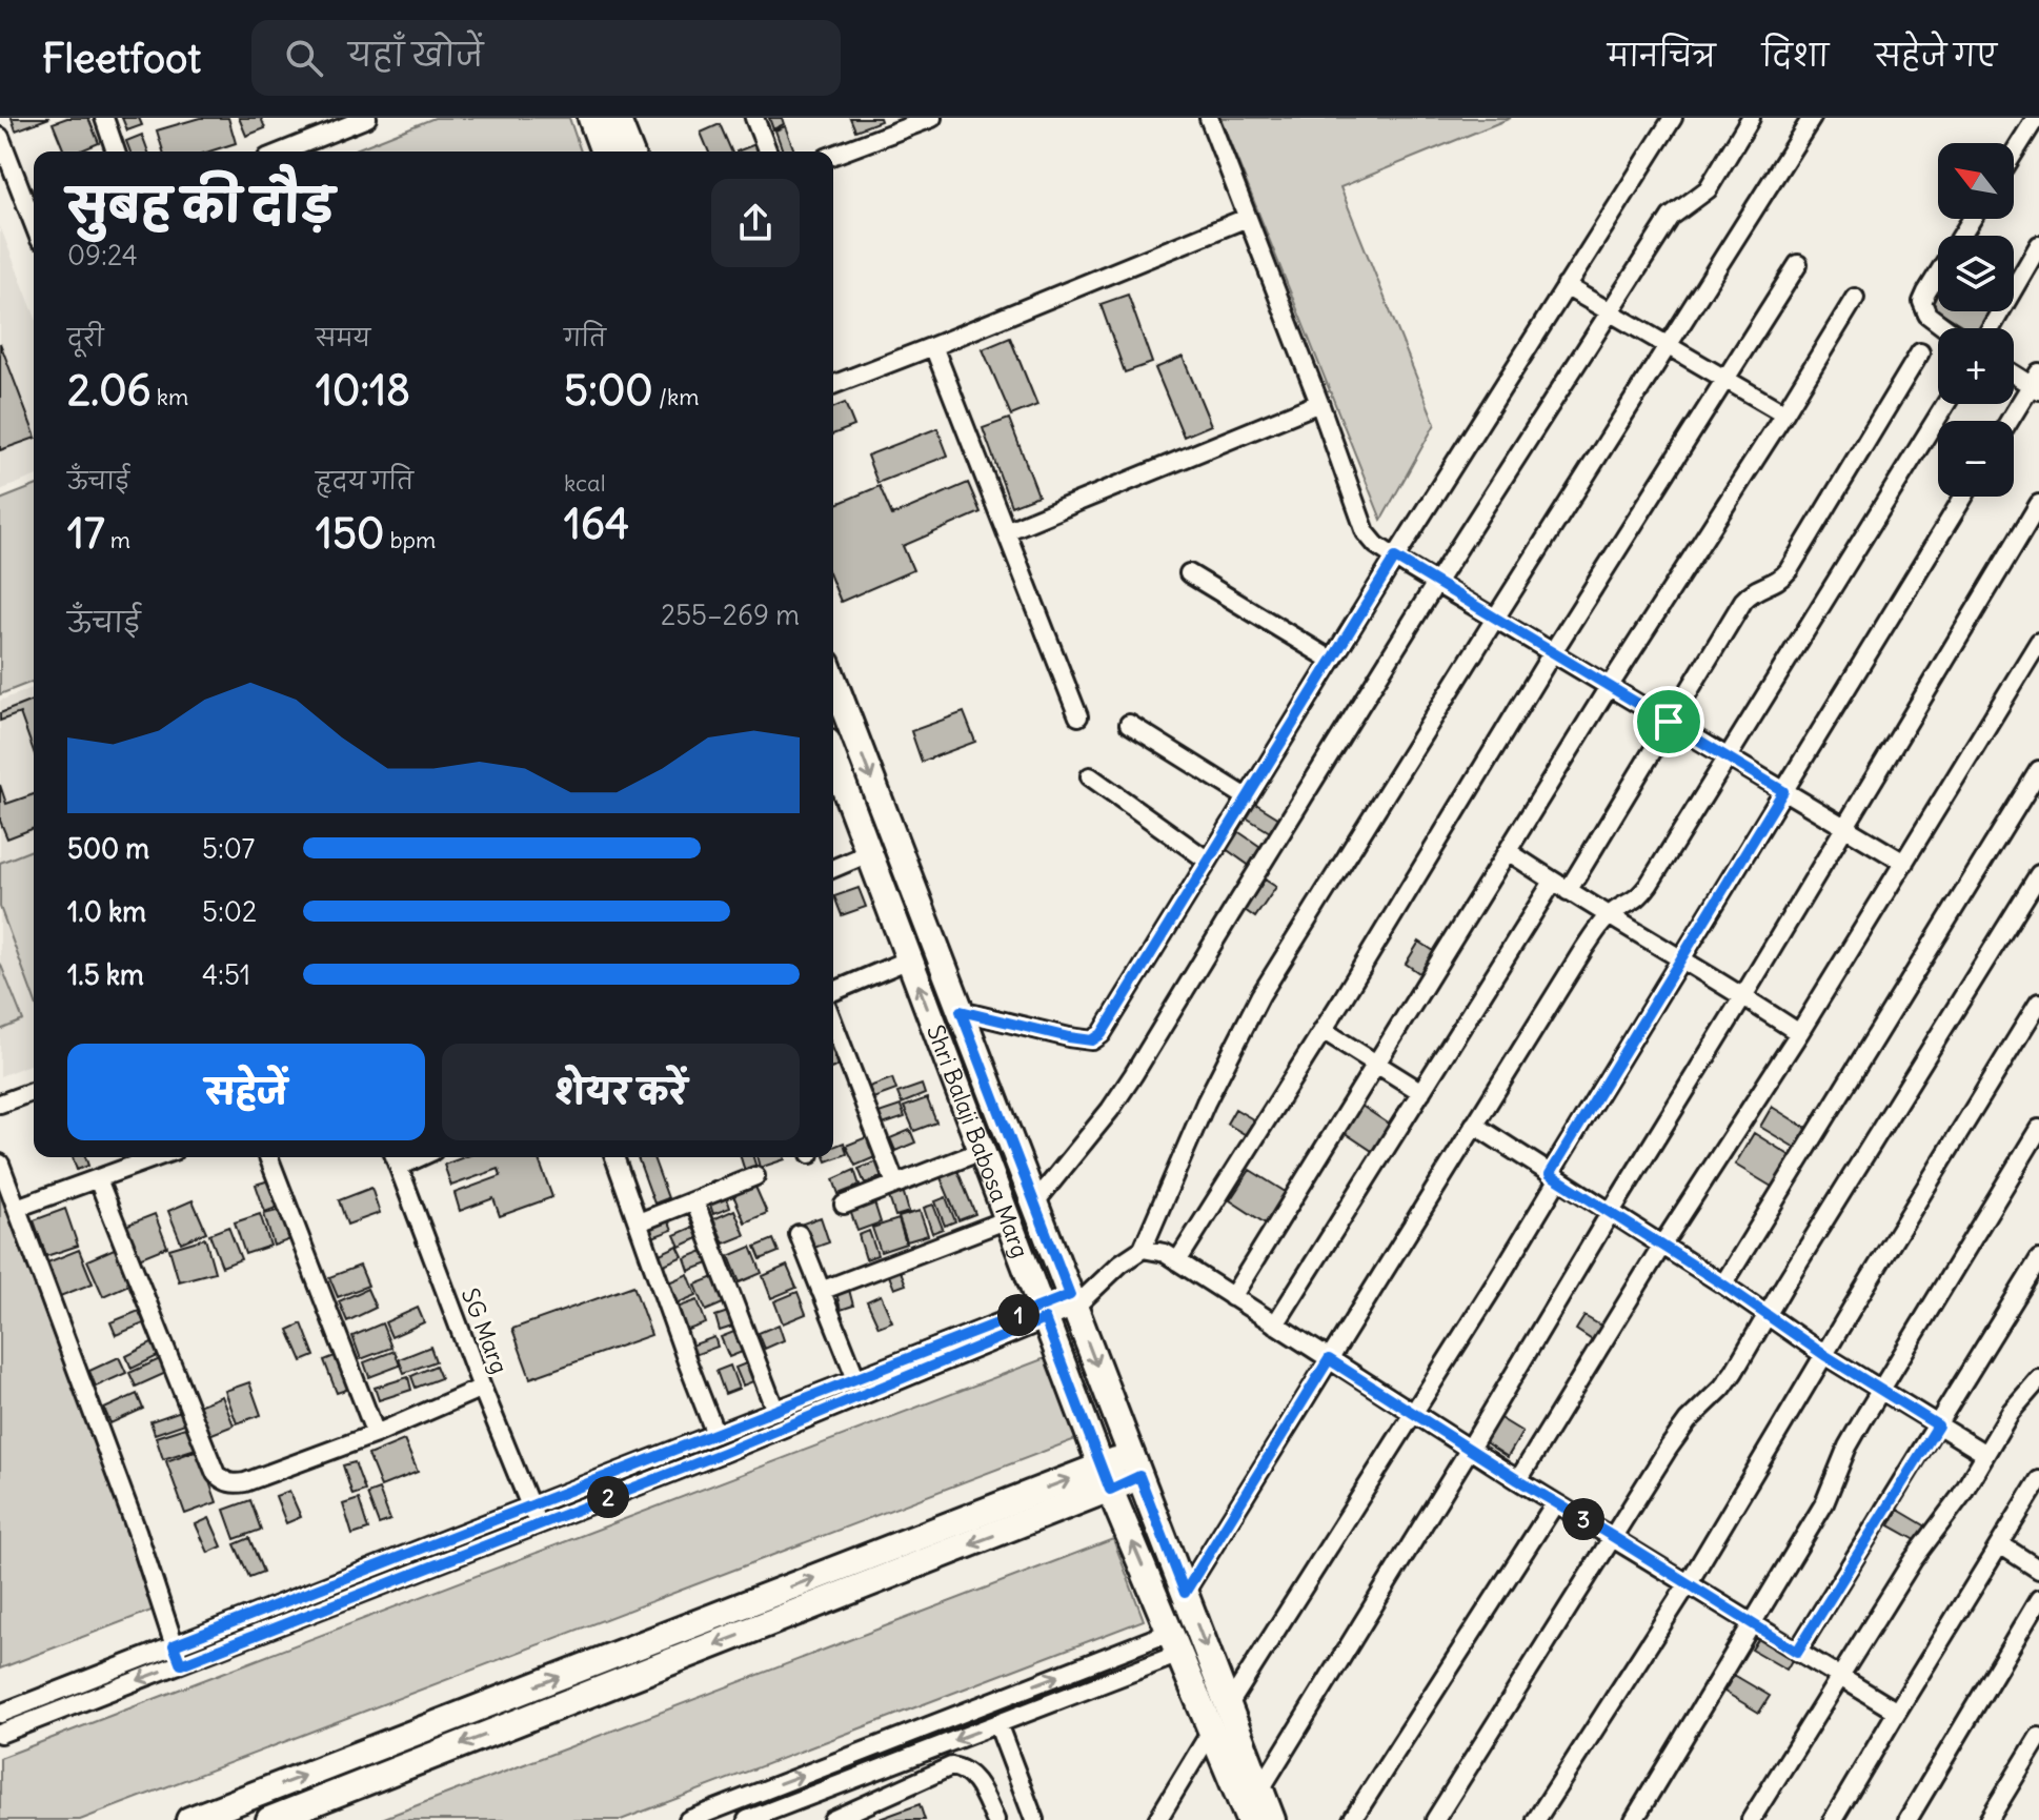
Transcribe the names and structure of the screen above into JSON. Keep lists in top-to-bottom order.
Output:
{
  "streets": {
    "street": ["Shri Balaji Babosa Marg", "SG Marg"]
  },
  "north": "top left",
  "page": {
    "header": "Fleetfoot",
    "search": "यहाँ खोजें",
    "nav": ["मानचित्र", "दिशा", "सहेजे गए"],
    "map_buttons": ["+", "−"],
    "heading": ["सुबह की दौड़", "09:24"],
    "stats": [
      ["दूरी", "2.06 km"],
      ["समय", "10:18"],
      ["गति", "5:00 /km"],
      ["ऊँचाई", "17 m"],
      ["हृदय गति", "150 bpm"],
      ["kcal", "164"]
    ],
    "chart": ["ऊँचाई", "255–269 m"],
    "list": [
      {
        "name": "500 m",
        "note": "5:07"
      },
      {
        "name": "1.0 km",
        "note": "5:02"
      },
      {
        "name": "1.5 km",
        "note": "4:51"
      }
    ],
    "buttons": ["सहेजें", "शेयर करें"],
    "pins": ["1", "2", "3"]
  }
}
